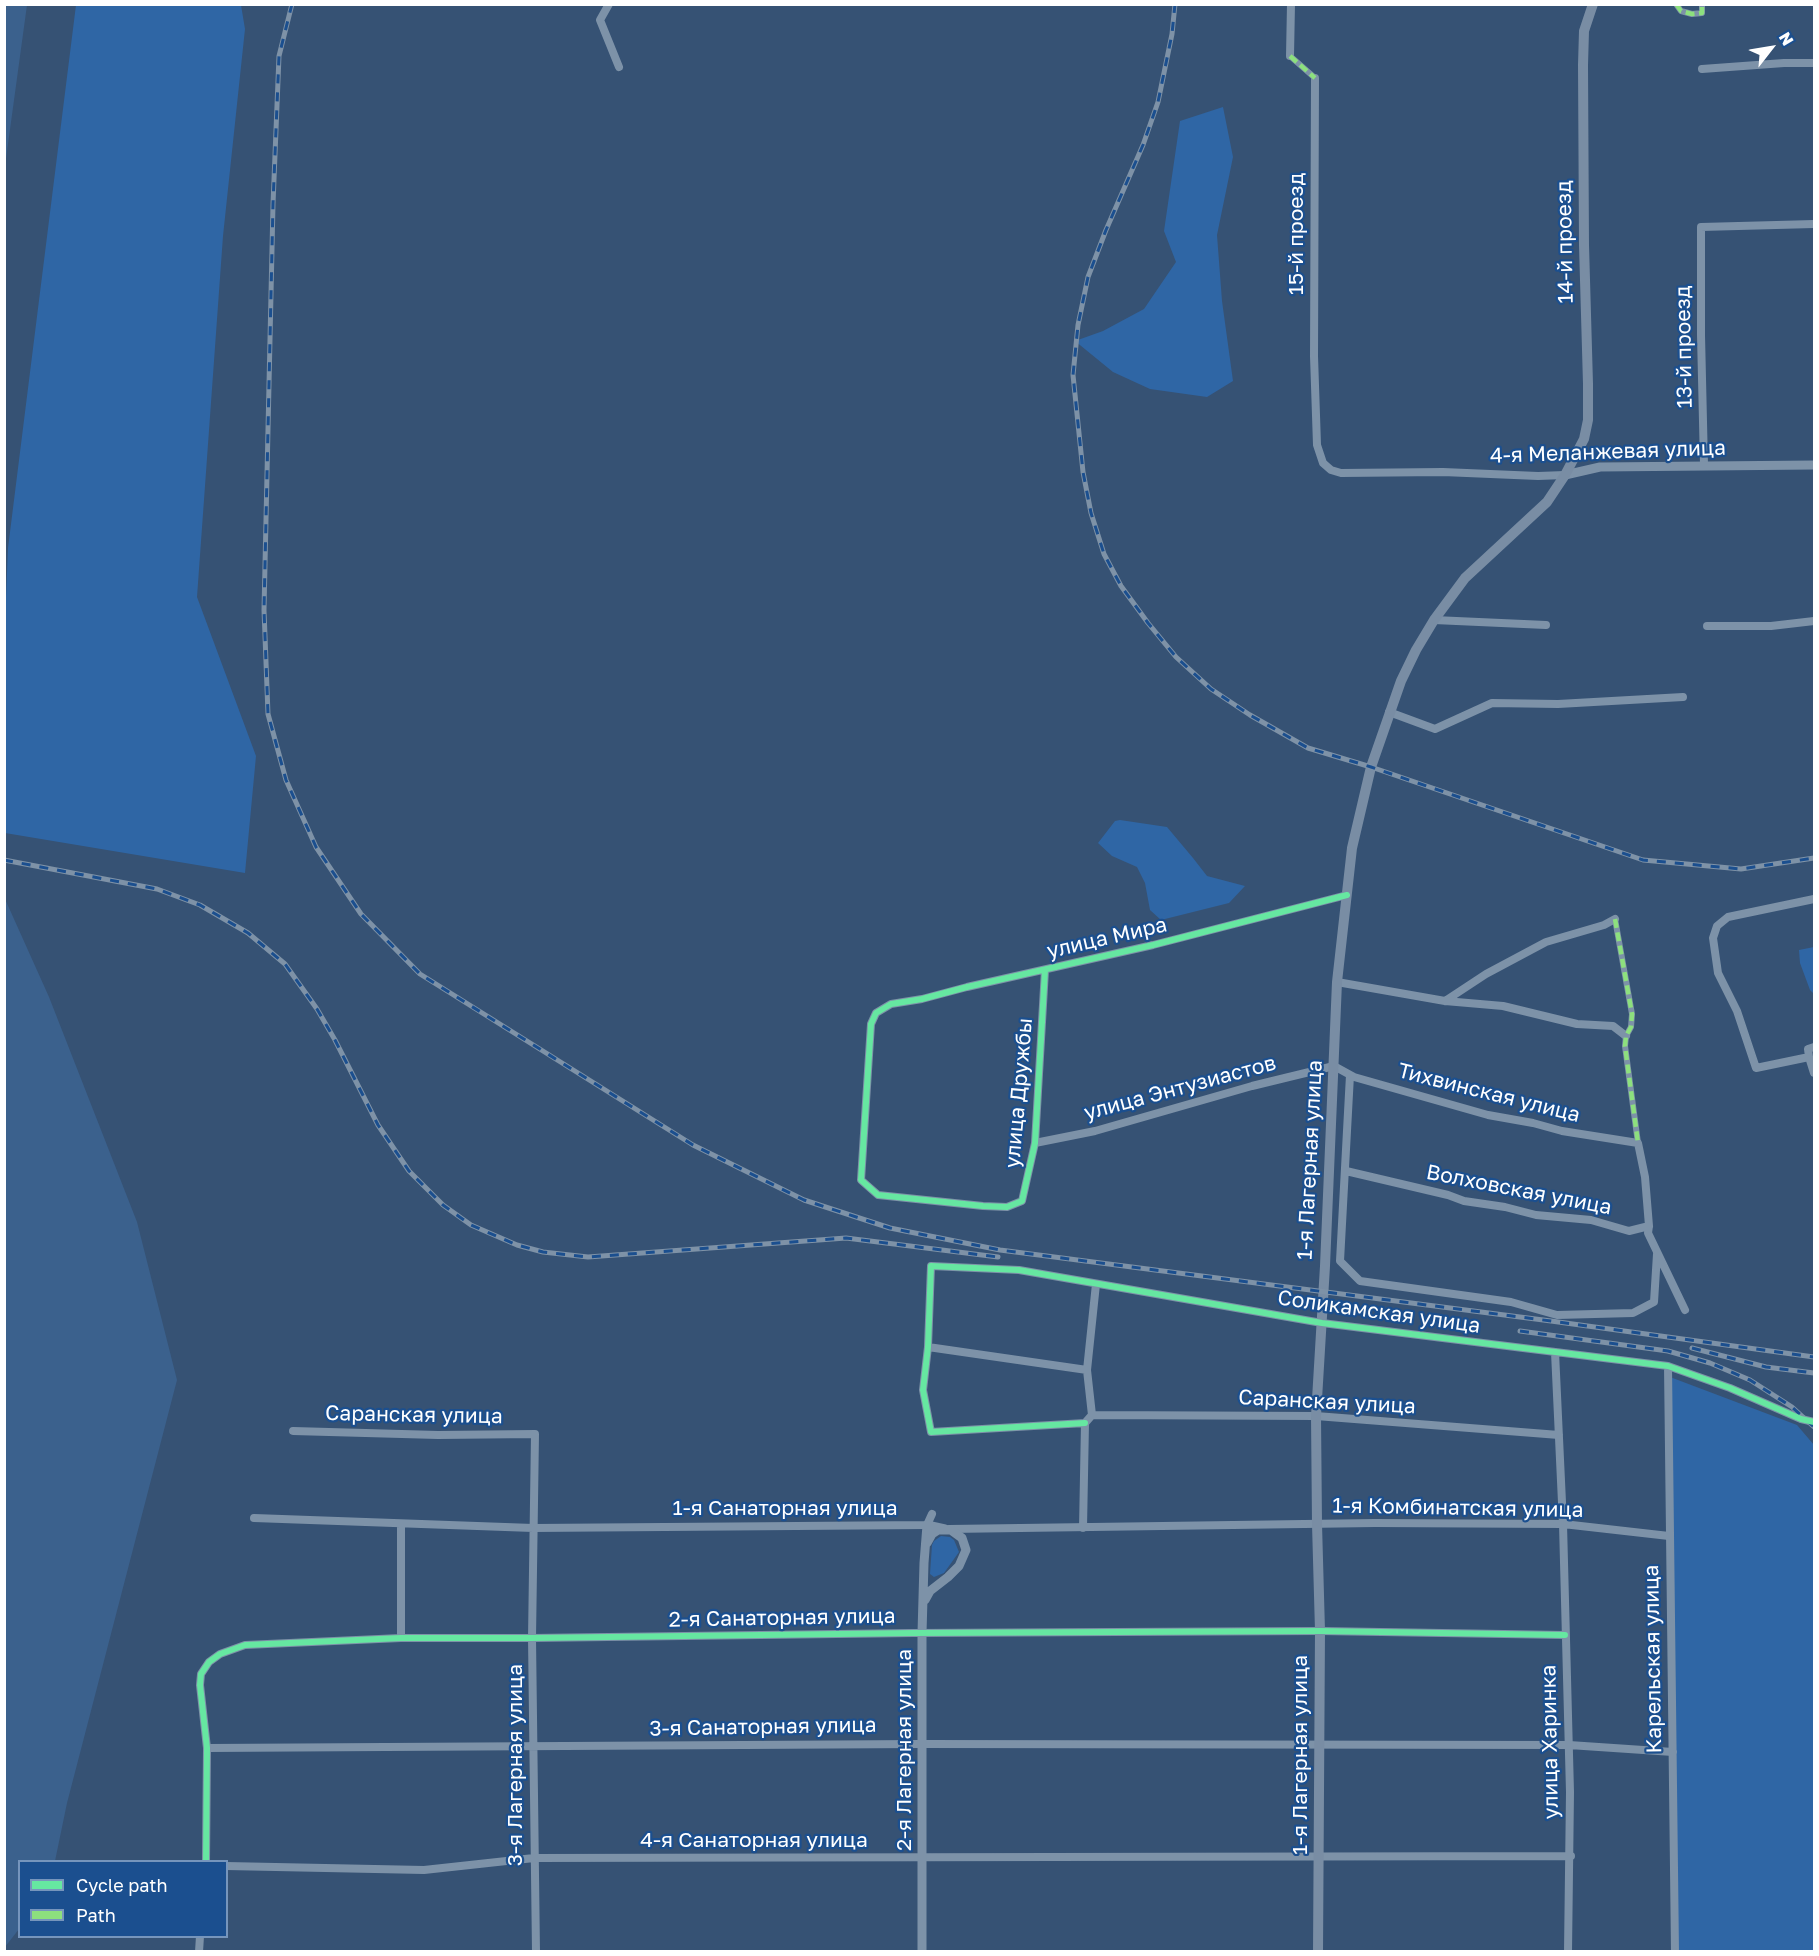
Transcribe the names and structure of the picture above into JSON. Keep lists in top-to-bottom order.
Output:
{
  "streets": {
    "main road": ["14-й проезд", "1-я Лагерная улица"],
    "street": [
      "15-й проезд",
      "13-й проезд",
      "4-я Меланжевая улица",
      "улица Мира",
      "улица Энтузиастов",
      "улица Дружбы",
      "Тихвинская улица",
      "Волховская улица",
      "Соликамская улица",
      "Саранская улица",
      "1-я Санаторная улица",
      "1-я Комбинатская улица",
      "2-я Санаторная улица",
      "Карельская улица",
      "3-я Санаторная улица",
      "улица Харинка",
      "2-я Лагерная улица",
      "3-я Лагерная улица",
      "4-я Санаторная улица"
    ]
  },
  "crossings": [
    ["15-й проезд", "4-я Меланжевая улица"],
    ["14-й проезд", "4-я Меланжевая улица"],
    ["14-й проезд", "1-я Лагерная улица"],
    ["13-й проезд", "4-я Меланжевая улица"],
    ["4-я Меланжевая улица", "1-я Лагерная улица"],
    ["улица Мира", "улица Дружбы"],
    ["улица Мира", "1-я Лагерная улица"],
    ["улица Энтузиастов", "улица Дружбы"],
    ["улица Энтузиастов", "Тихвинская улица"],
    ["улица Энтузиастов", "1-я Лагерная улица"],
    ["Тихвинская улица", "1-я Лагерная улица"],
    ["1-я Лагерная улица", "Соликамская улица"],
    ["1-я Лагерная улица", "Саранская улица"],
    ["1-я Лагерная улица", "1-я Санаторная улица"],
    ["1-я Лагерная улица", "1-я Комбинатская улица"],
    ["1-я Лагерная улица", "2-я Санаторная улица"],
    ["1-я Лагерная улица", "3-я Санаторная улица"],
    ["1-я Лагерная улица", "4-я Санаторная улица"],
    ["Соликамская улица", "Карельская улица"],
    ["Соликамская улица", "улица Харинка"],
    ["Саранская улица", "улица Харинка"],
    ["Саранская улица", "3-я Лагерная улица"],
    ["1-я Санаторная улица", "1-я Комбинатская улица"],
    ["1-я Санаторная улица", "2-я Лагерная улица"],
    ["1-я Санаторная улица", "3-я Лагерная улица"],
    ["1-я Комбинатская улица", "Карельская улица"],
    ["1-я Комбинатская улица", "улица Харинка"],
    ["2-я Санаторная улица", "3-я Санаторная улица"],
    ["2-я Санаторная улица", "улица Харинка"],
    ["2-я Санаторная улица", "2-я Лагерная улица"],
    ["2-я Санаторная улица", "3-я Лагерная улица"],
    ["Карельская улица", "3-я Санаторная улица"],
    ["3-я Санаторная улица", "улица Харинка"],
    ["3-я Санаторная улица", "2-я Лагерная улица"],
    ["3-я Санаторная улица", "3-я Лагерная улица"],
    ["улица Харинка", "4-я Санаторная улица"],
    ["2-я Лагерная улица", "4-я Санаторная улица"],
    ["3-я Лагерная улица", "4-я Санаторная улица"]
  ],
  "legend": ["Cycle path", "Path"],
  "north": "top right"
}
